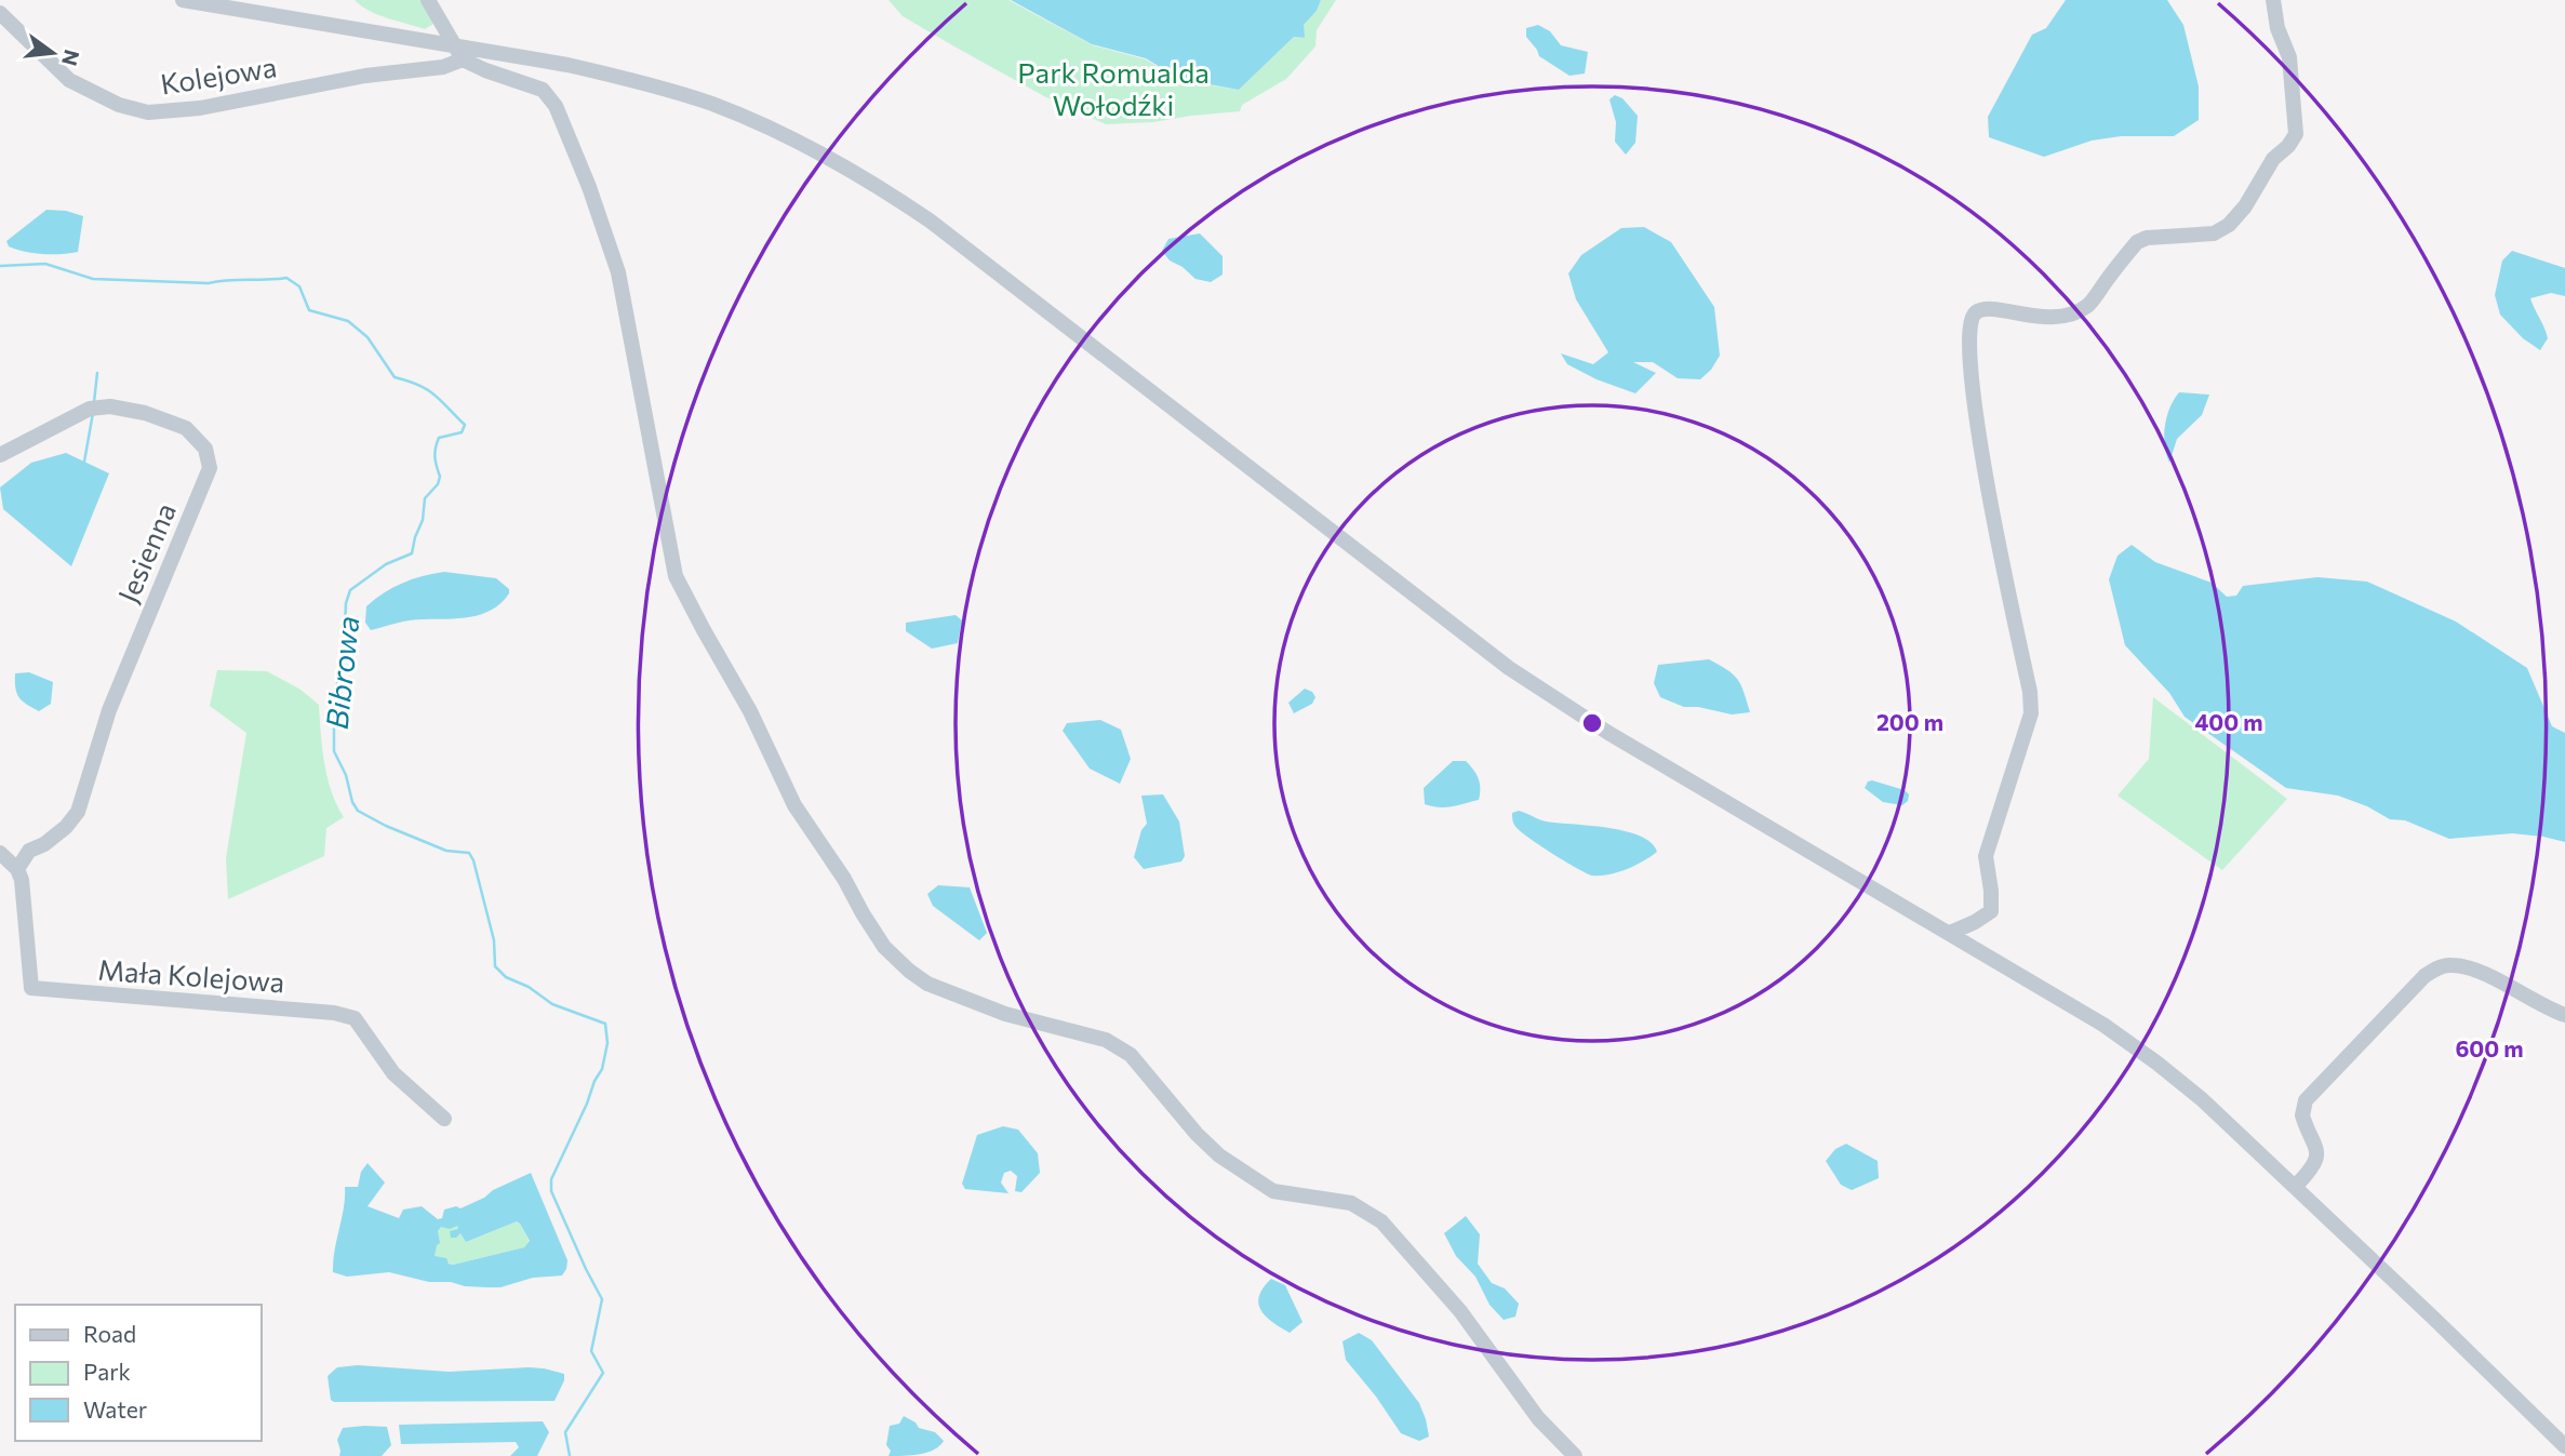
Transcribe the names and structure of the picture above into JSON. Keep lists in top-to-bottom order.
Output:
{
  "streets": {
    "street": ["Kolejowa", "Jesienna", "Mała Kolejowa"]
  },
  "crossings": [
    ["Jesienna", "Mała Kolejowa"]
  ],
  "water": ["Bibrowa"],
  "parks": ["Park Romualda Wołodźki"],
  "legend": ["Road", "Park", "Water"],
  "north": "right",
  "rings": ["200 m", "400 m", "600 m"]
}
